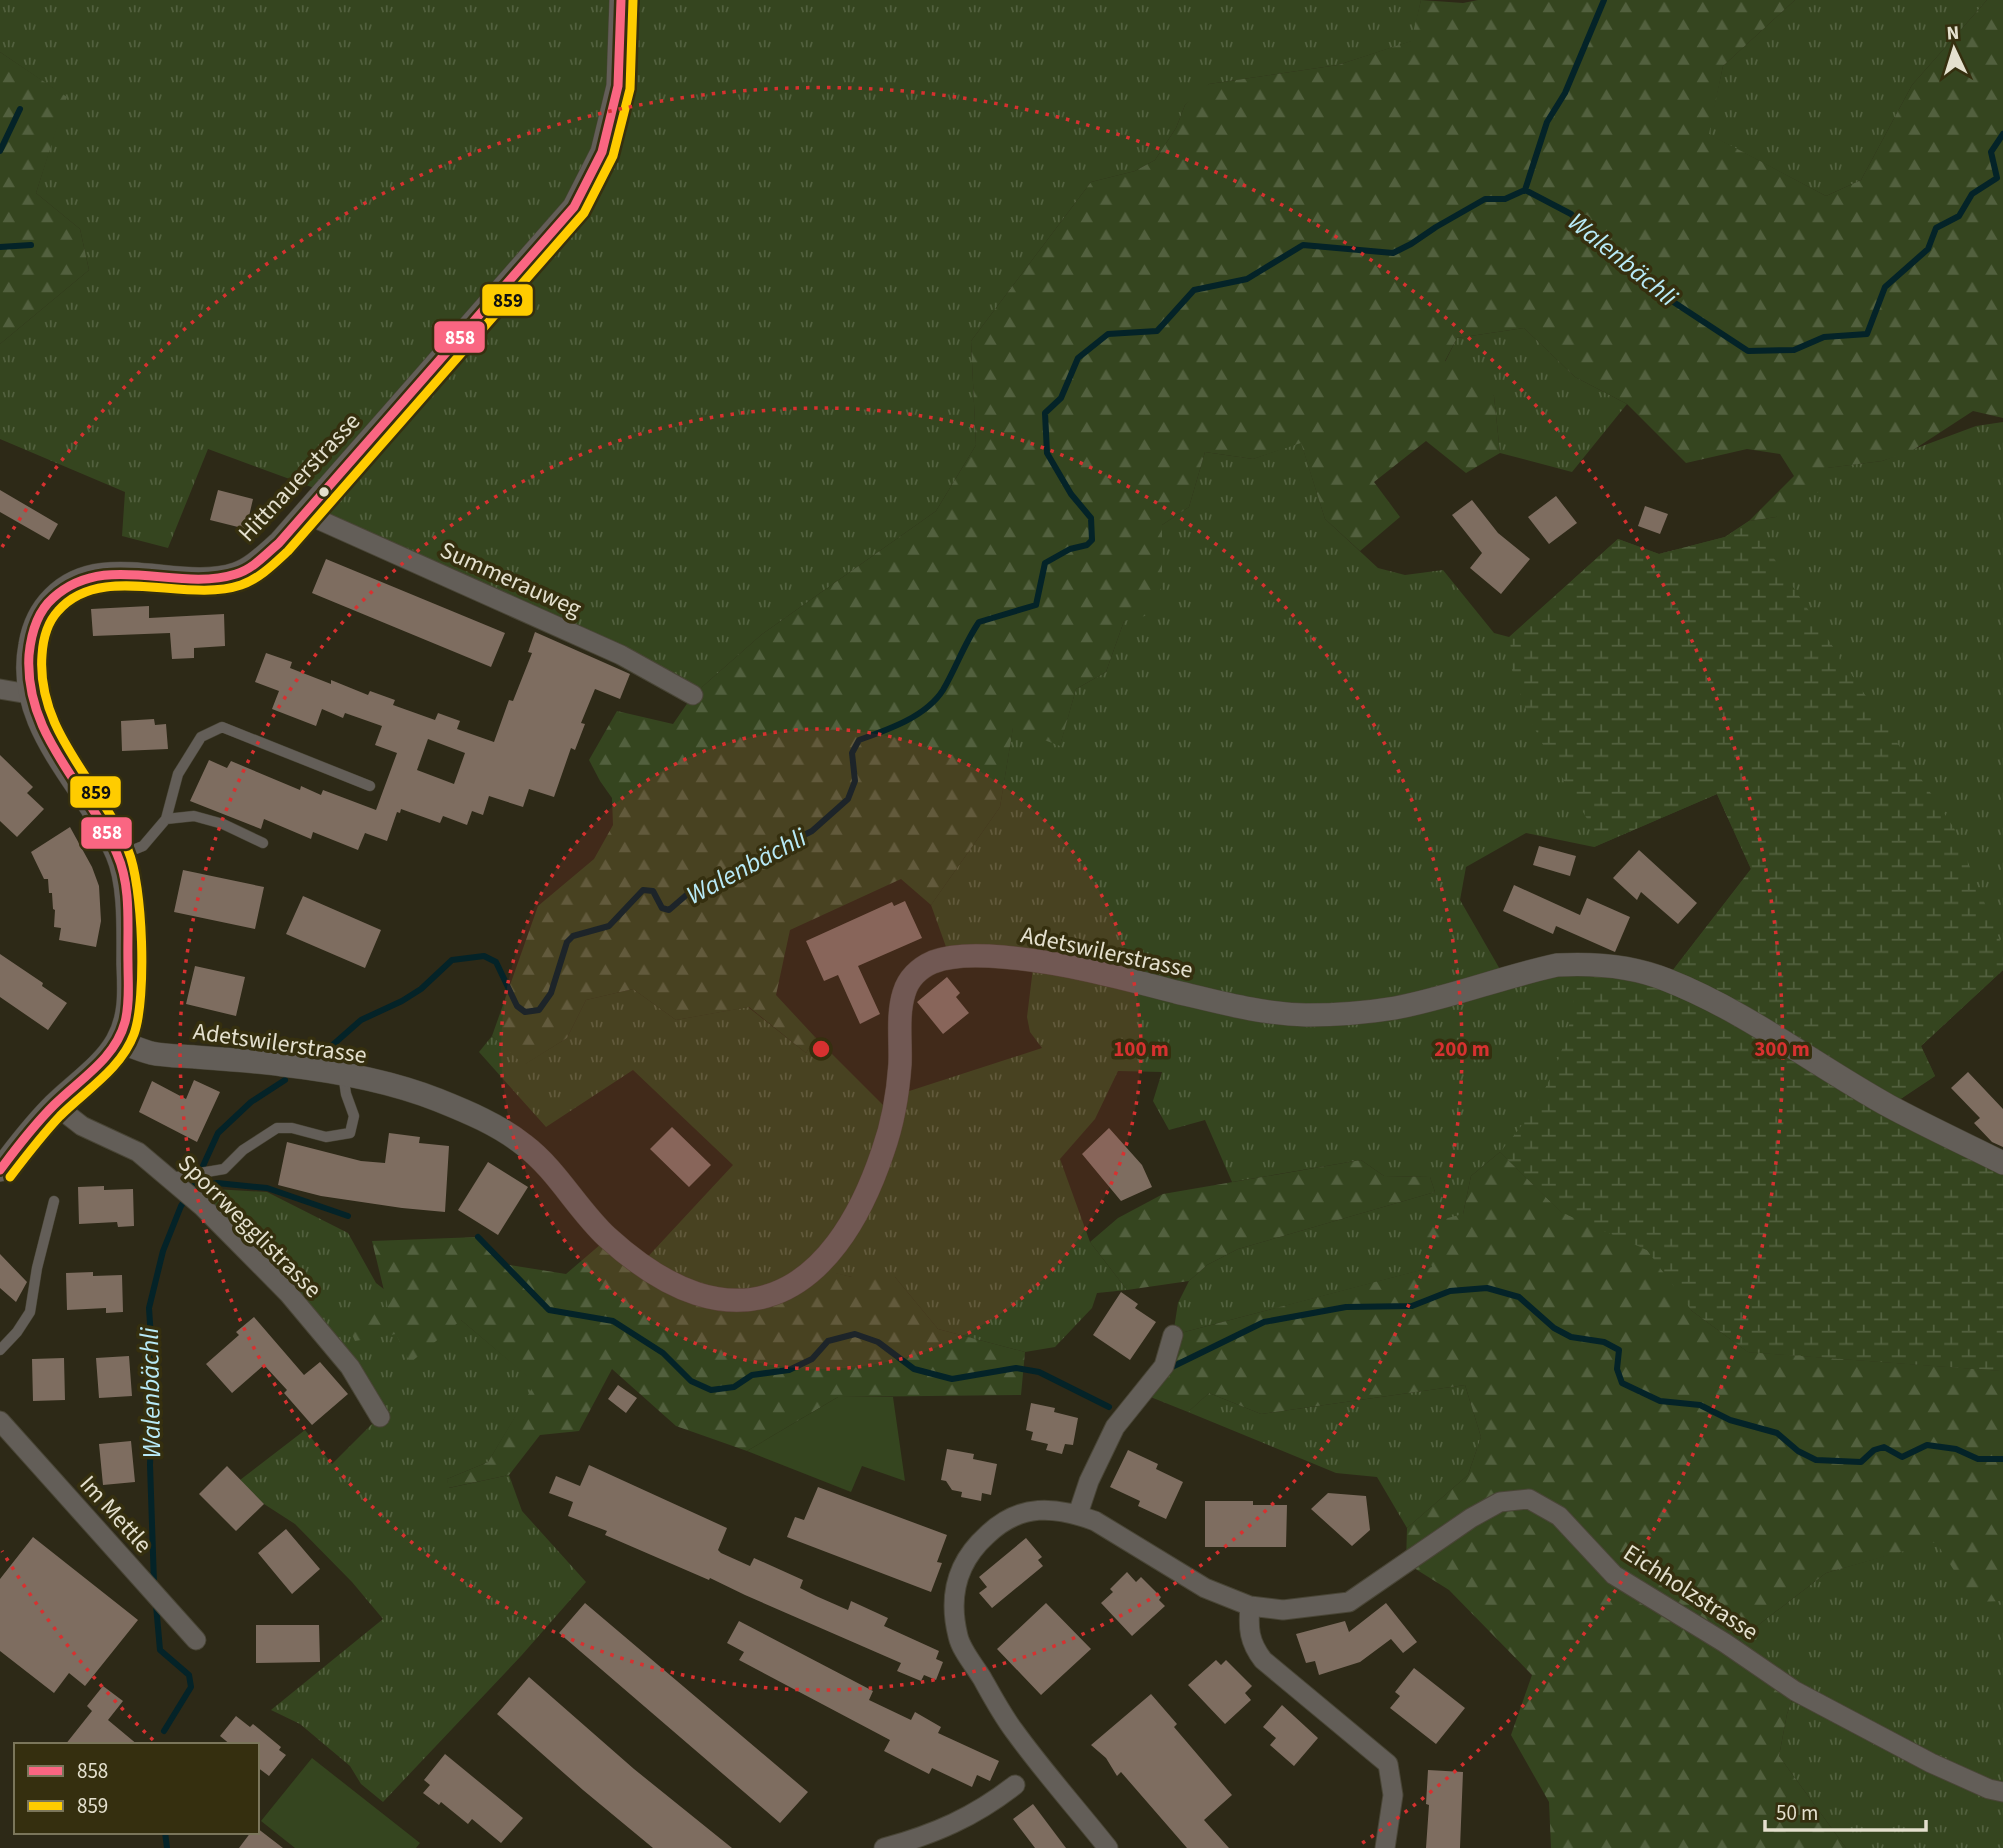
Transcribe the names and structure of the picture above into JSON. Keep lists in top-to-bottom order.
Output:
{
  "streets": {
    "street": [
      "Hittnauerstrasse",
      "Summerauweg",
      "Adetswilerstrasse",
      "Sporrwegglistrasse",
      "Im Mettle",
      "Eichholzstrasse"
    ]
  },
  "crossings": [
    ["Hittnauerstrasse", "Summerauweg"],
    ["Hittnauerstrasse", "Adetswilerstrasse"],
    ["Hittnauerstrasse", "Sporrwegglistrasse"]
  ],
  "water": ["Walenbächli"],
  "lines": ["transit line 858", "transit line 859"],
  "legend": ["858", "859"],
  "scale_bar": "50 m",
  "north": "top",
  "rings": ["100 m", "200 m", "300 m"]
}
